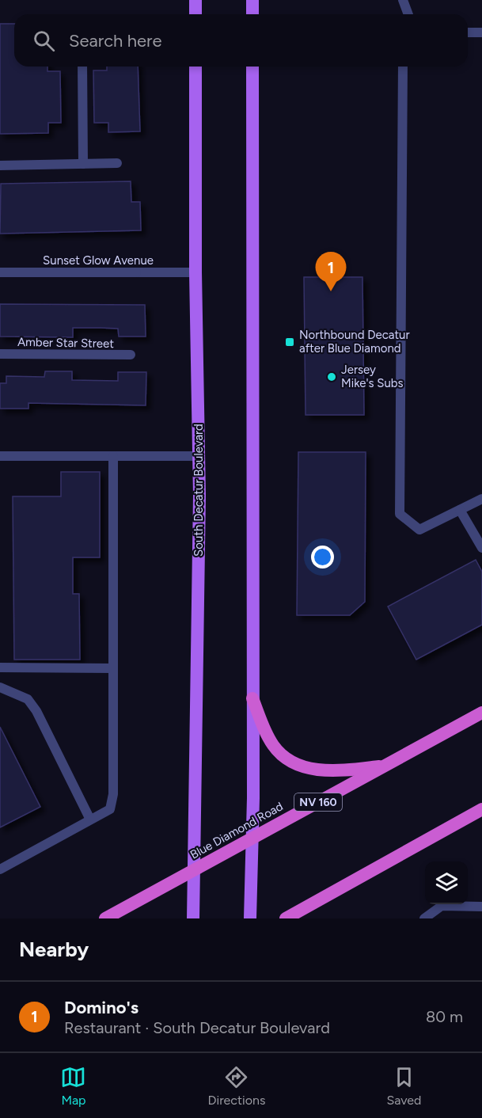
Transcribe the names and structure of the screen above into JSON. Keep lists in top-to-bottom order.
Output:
{
  "streets": {
    "highway": ["NV 160", "Blue Diamond Road"],
    "main road": ["South Decatur Boulevard"],
    "street": ["Sunset Glow Avenue", "Amber Star Street"]
  },
  "crossings": [
    ["Sunset Glow Avenue", "South Decatur Boulevard"],
    ["South Decatur Boulevard", "Blue Diamond Road"]
  ],
  "places": {
    "transit": ["Northbound Decatur after Blue Diamond"],
    "other": ["Jersey Mike's Subs"]
  },
  "page": {
    "search": "Search here",
    "pins": "1",
    "heading": "Nearby",
    "list": [
      {
        "mark": "1",
        "name": "Domino's",
        "note": "Restaurant · South Decatur Boulevard",
        "value": "80 m"
      }
    ],
    "nav": ["Map", "Directions", "Saved"]
  }
}
